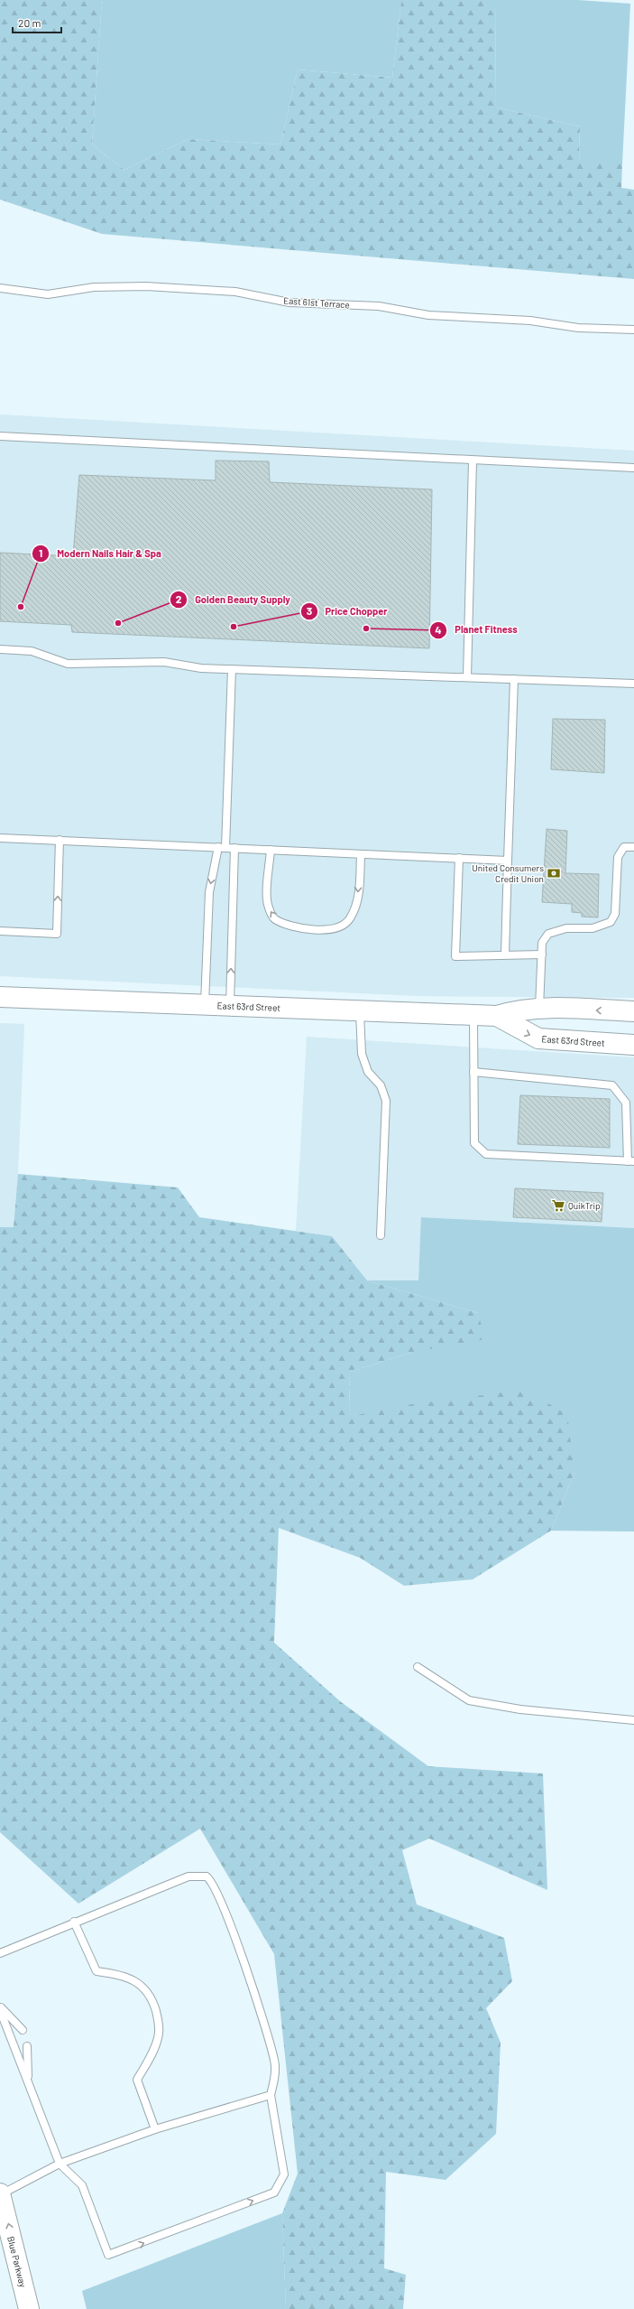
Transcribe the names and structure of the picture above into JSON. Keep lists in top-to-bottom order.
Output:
{
  "streets": {
    "main road": ["East 63rd Street", "Blue Parkway"],
    "lane": ["East 61st Terrace"]
  },
  "one_way": ["Blue Parkway"],
  "places": {
    "other": [
      "Modern Nails Hair & Spa",
      "Golden Beauty Supply",
      "Price Chopper",
      "Planet Fitness"
    ],
    "bank": ["United Consumers Credit Union"],
    "supermarket": ["QuikTrip"]
  },
  "scale_bar": "20 m"
}
